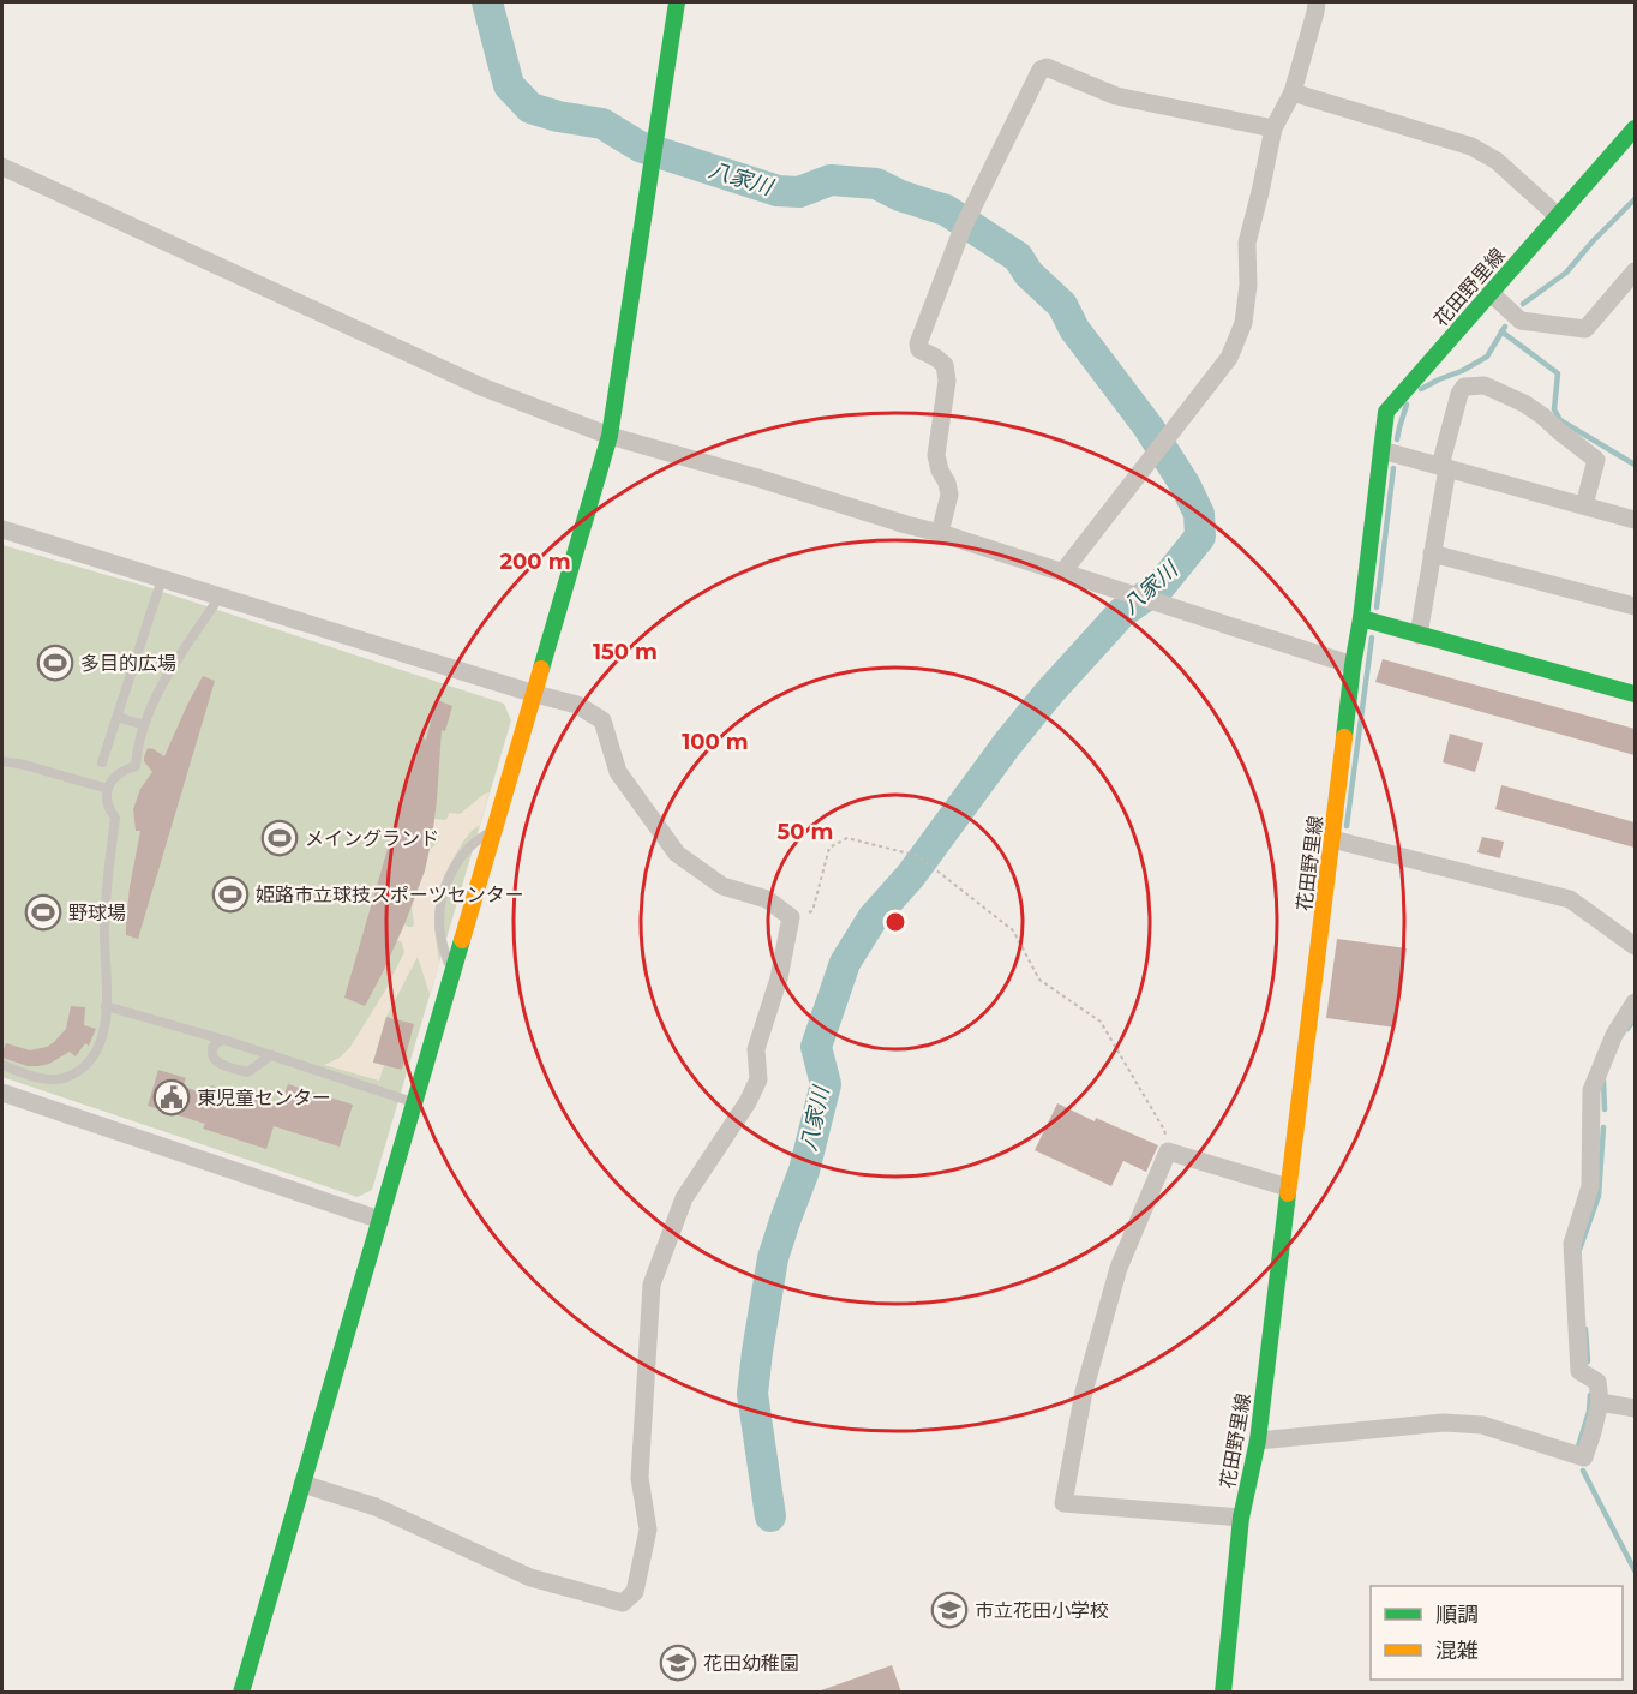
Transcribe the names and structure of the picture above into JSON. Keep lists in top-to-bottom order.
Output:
{
  "streets": {
    "street": ["花田野里線"]
  },
  "water": ["八家川"],
  "places": {
    "sports": [
      "多目的広場",
      "メイングランド",
      "姫路市立球技スポーツセンター",
      "野球場"
    ],
    "public building": ["東児童センター"],
    "school or university": ["市立花田小学校", "花田幼稚園"]
  },
  "legend": ["順調", "混雑"],
  "rings": [
    "200 m",
    "150 m",
    "100 m",
    "50 m"
  ]
}
